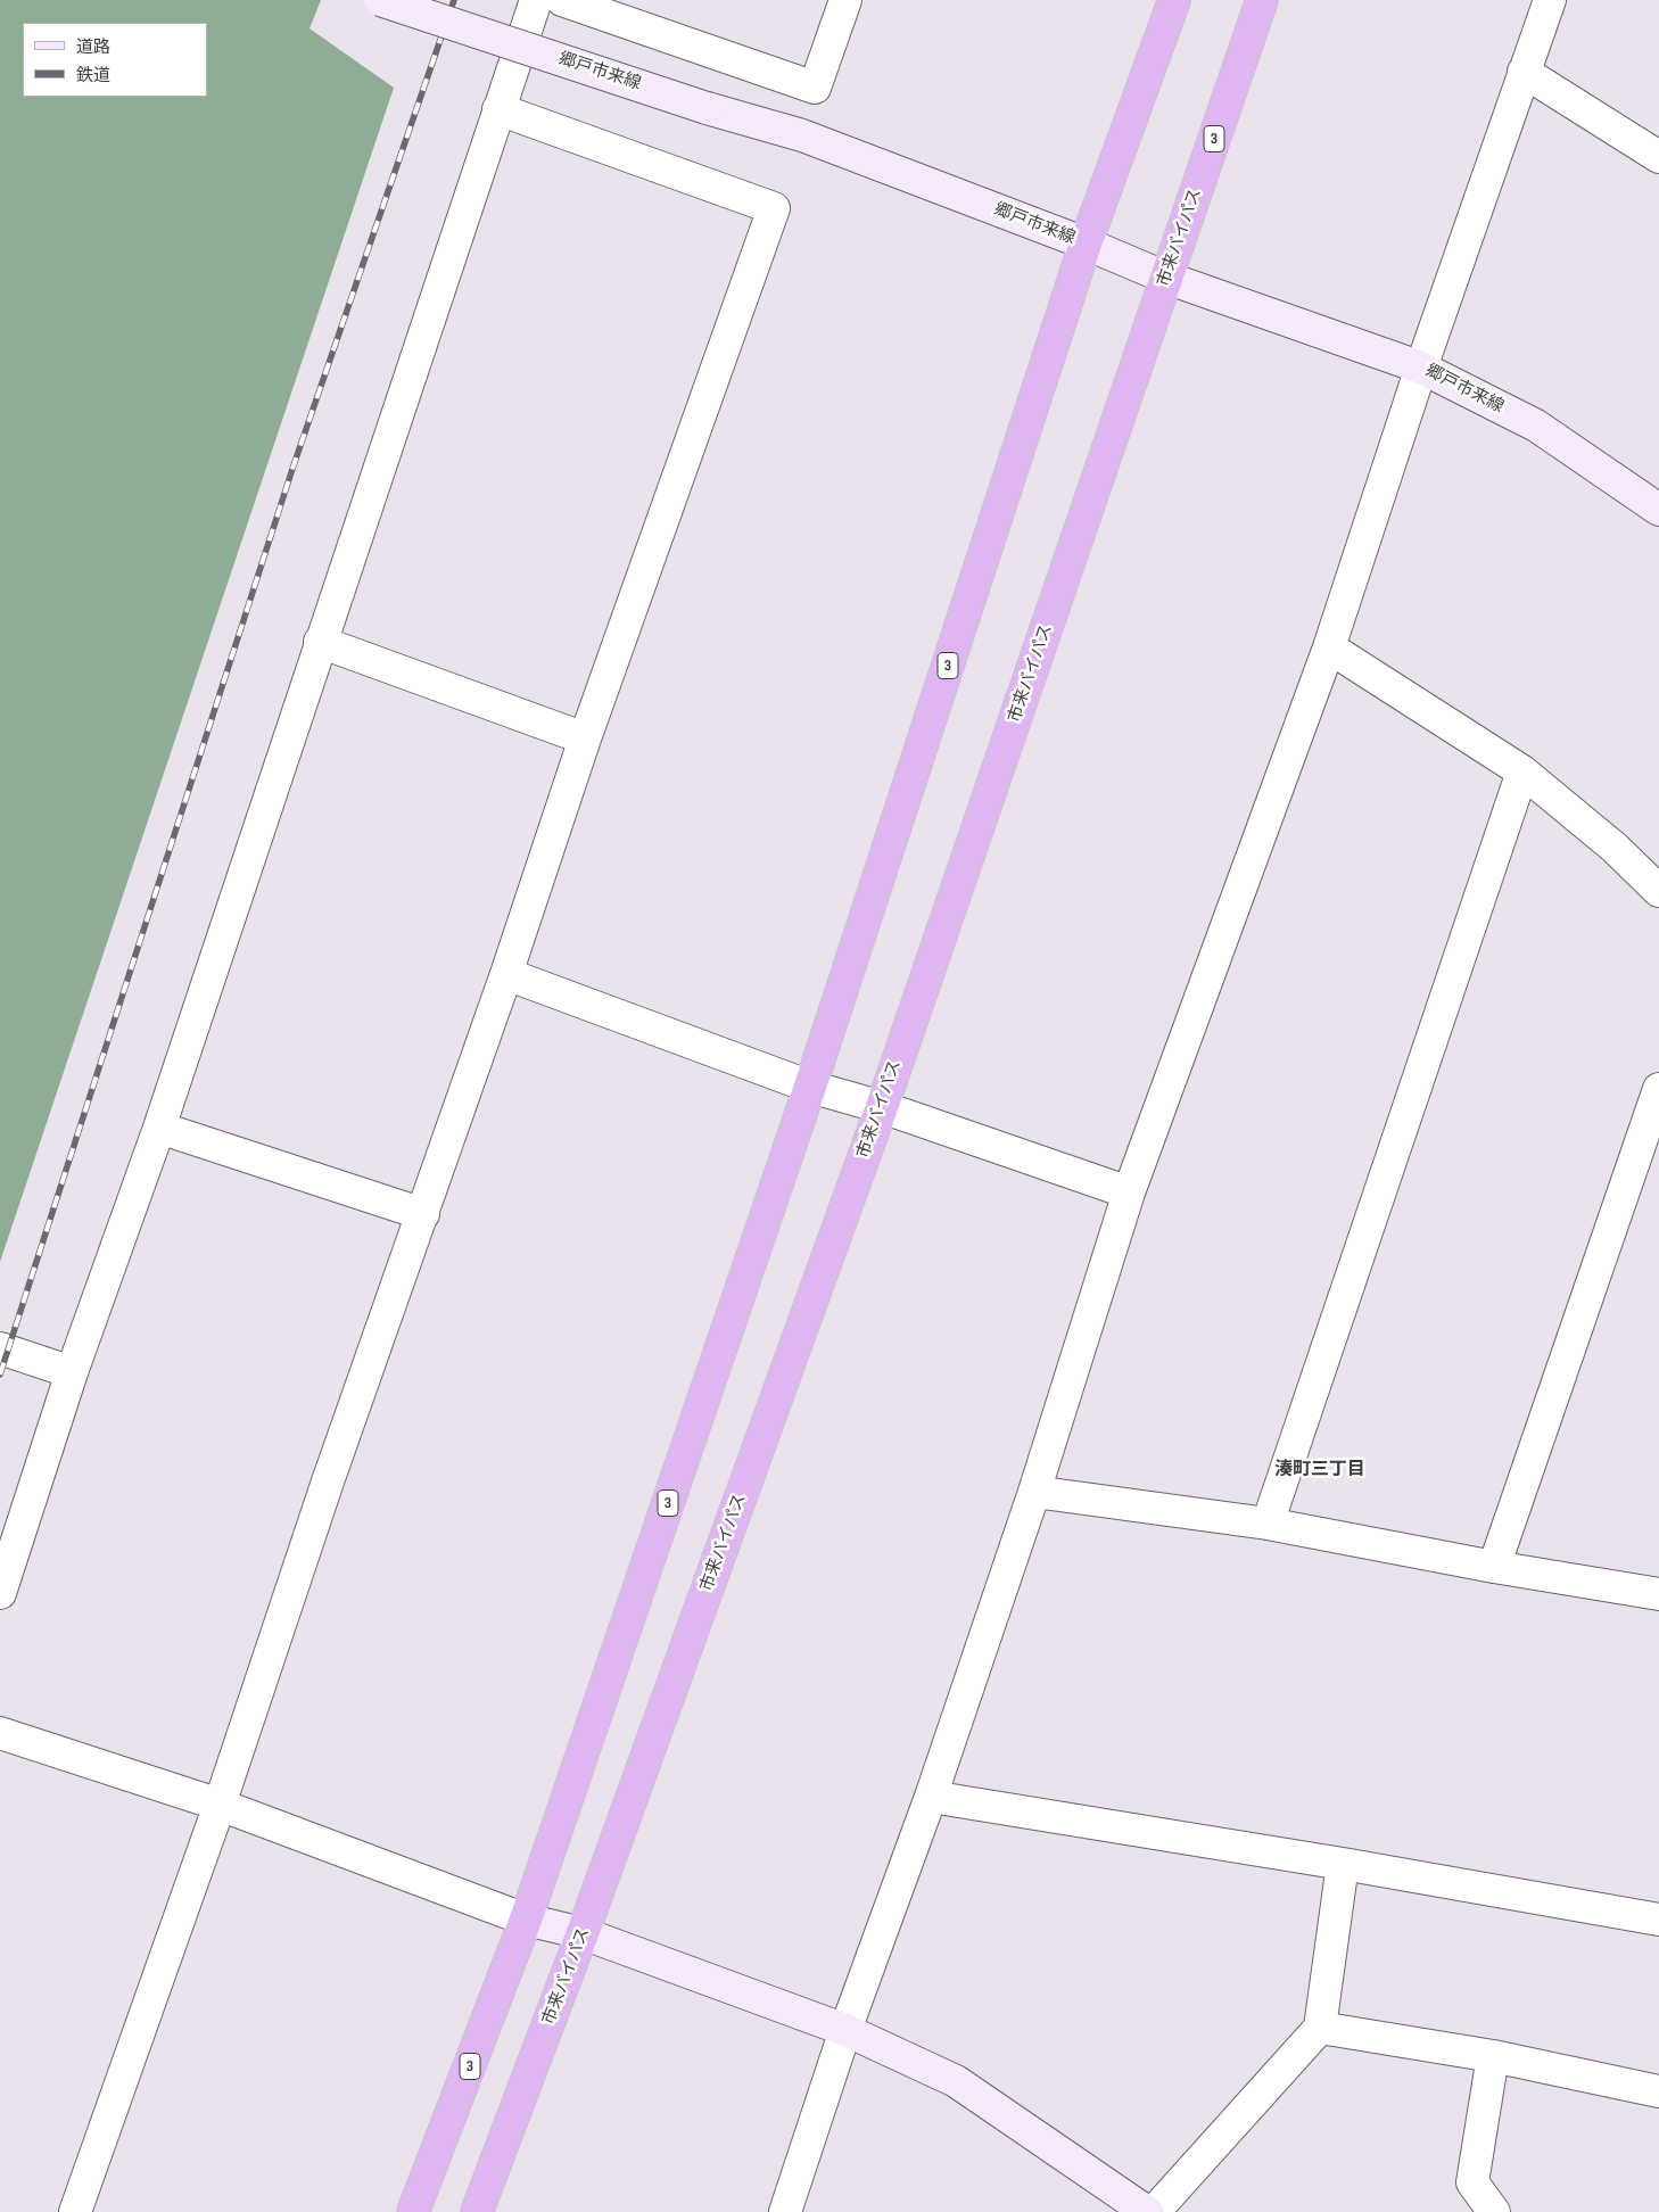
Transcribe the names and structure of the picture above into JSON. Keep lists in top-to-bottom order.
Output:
{
  "streets": {
    "highway": ["3", "市来バイパス"],
    "main road": ["郷戸市来線"]
  },
  "crossings": [
    ["郷戸市来線", "3"],
    ["郷戸市来線", "市来バイパス"]
  ],
  "districts": ["湊町三丁目"],
  "legend": ["道路", "鉄道"]
}
